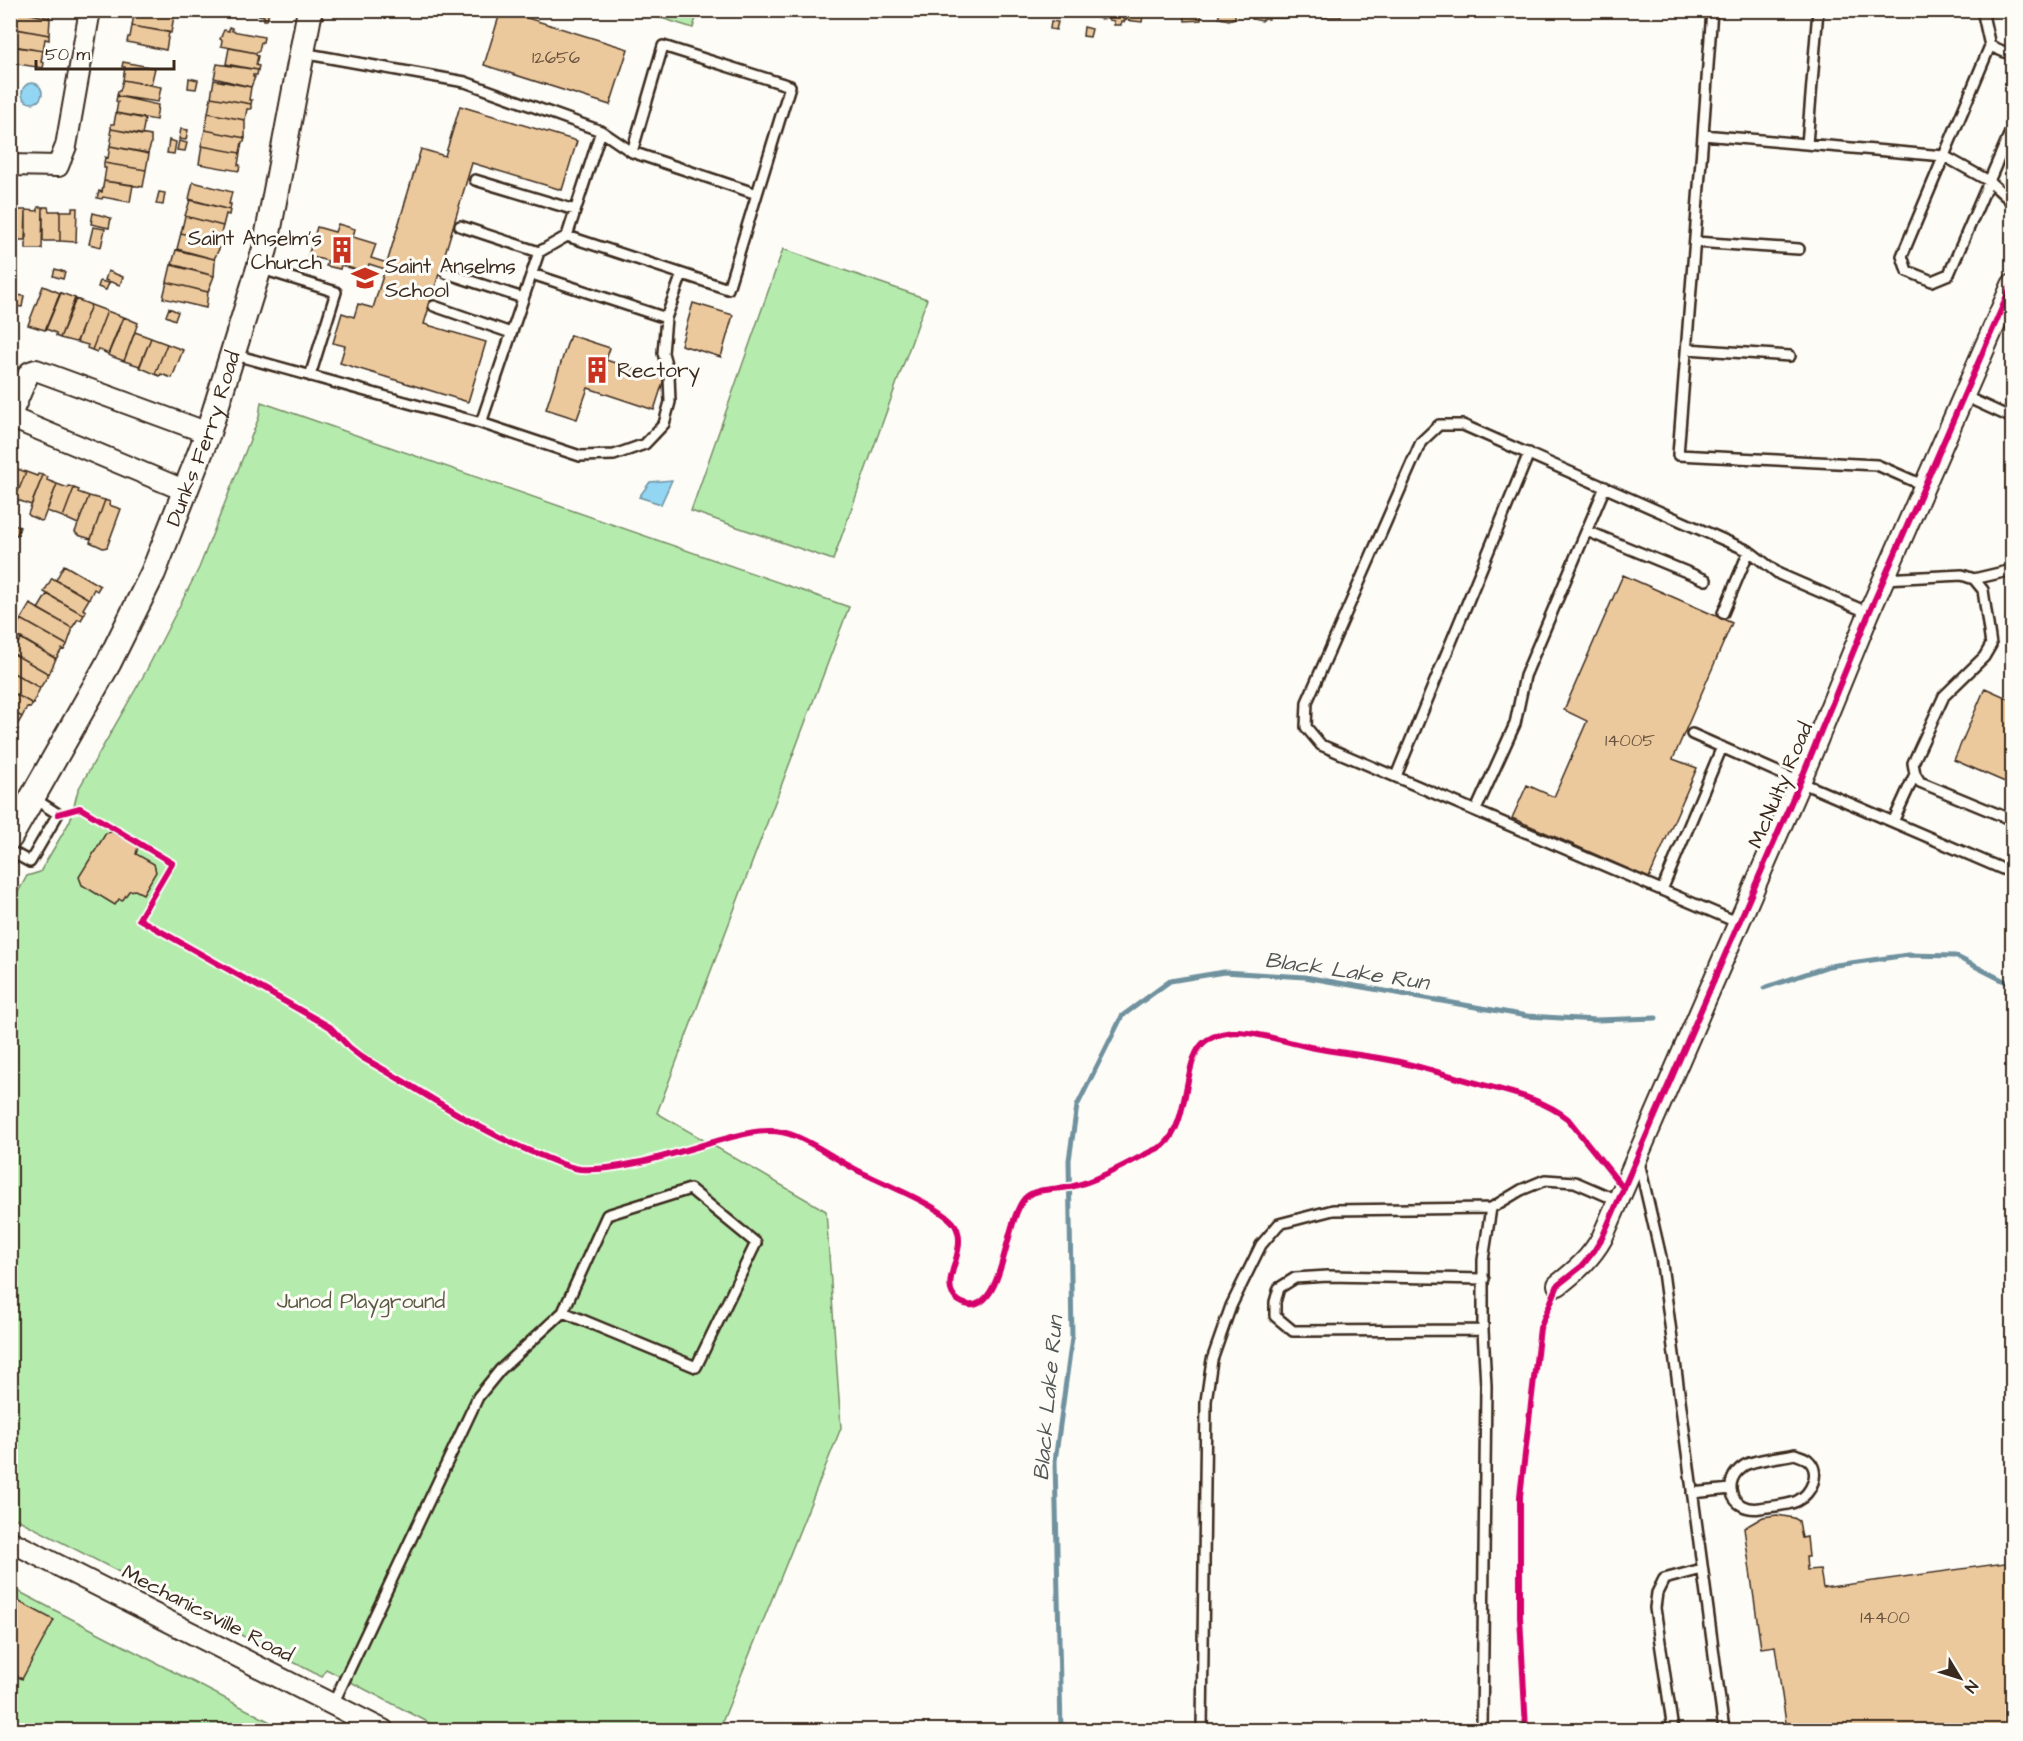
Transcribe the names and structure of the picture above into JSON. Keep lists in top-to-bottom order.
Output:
{
  "streets": {
    "street": ["Dunks Ferry Road", "McNulty Road", "Mechanicsville Road"]
  },
  "water": ["Black Lake Run"],
  "parks": ["Junod Playground"],
  "places": {
    "building": ["Saint Anselm's Church", "Rectory"],
    "school or university": ["Saint Anselms School"]
  },
  "house_numbers": ["12656", "14005", "14400"],
  "scale_bar": "50 m",
  "north": "bottom right"
}
